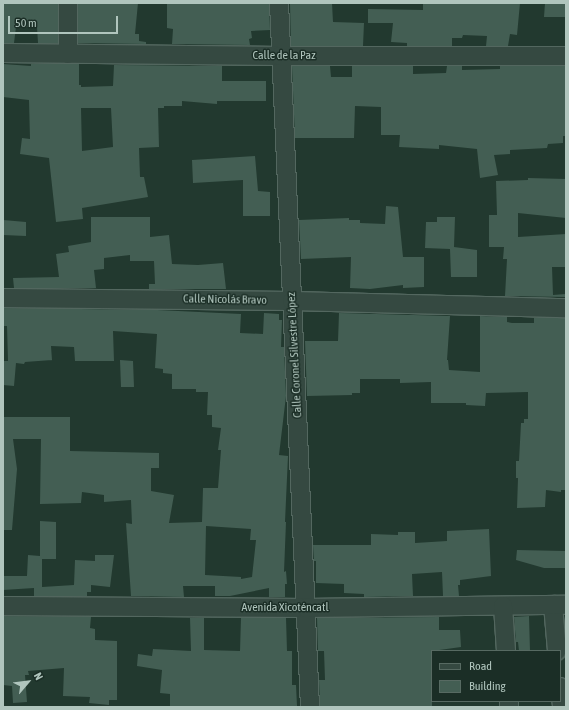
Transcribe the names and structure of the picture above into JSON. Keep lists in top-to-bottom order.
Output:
{
  "streets": {
    "street": [
      "Calle de la Paz",
      "Calle Nicolás Bravo",
      "Calle Coronel Silvestre López",
      "Avenida Xicoténcatl"
    ]
  },
  "crossings": [
    ["Calle de la Paz", "Calle Coronel Silvestre López"],
    ["Calle Nicolás Bravo", "Calle Coronel Silvestre López"],
    ["Calle Coronel Silvestre López", "Avenida Xicoténcatl"]
  ],
  "legend": ["Road", "Building"],
  "scale_bar": "50 m",
  "north": "top right"
}
